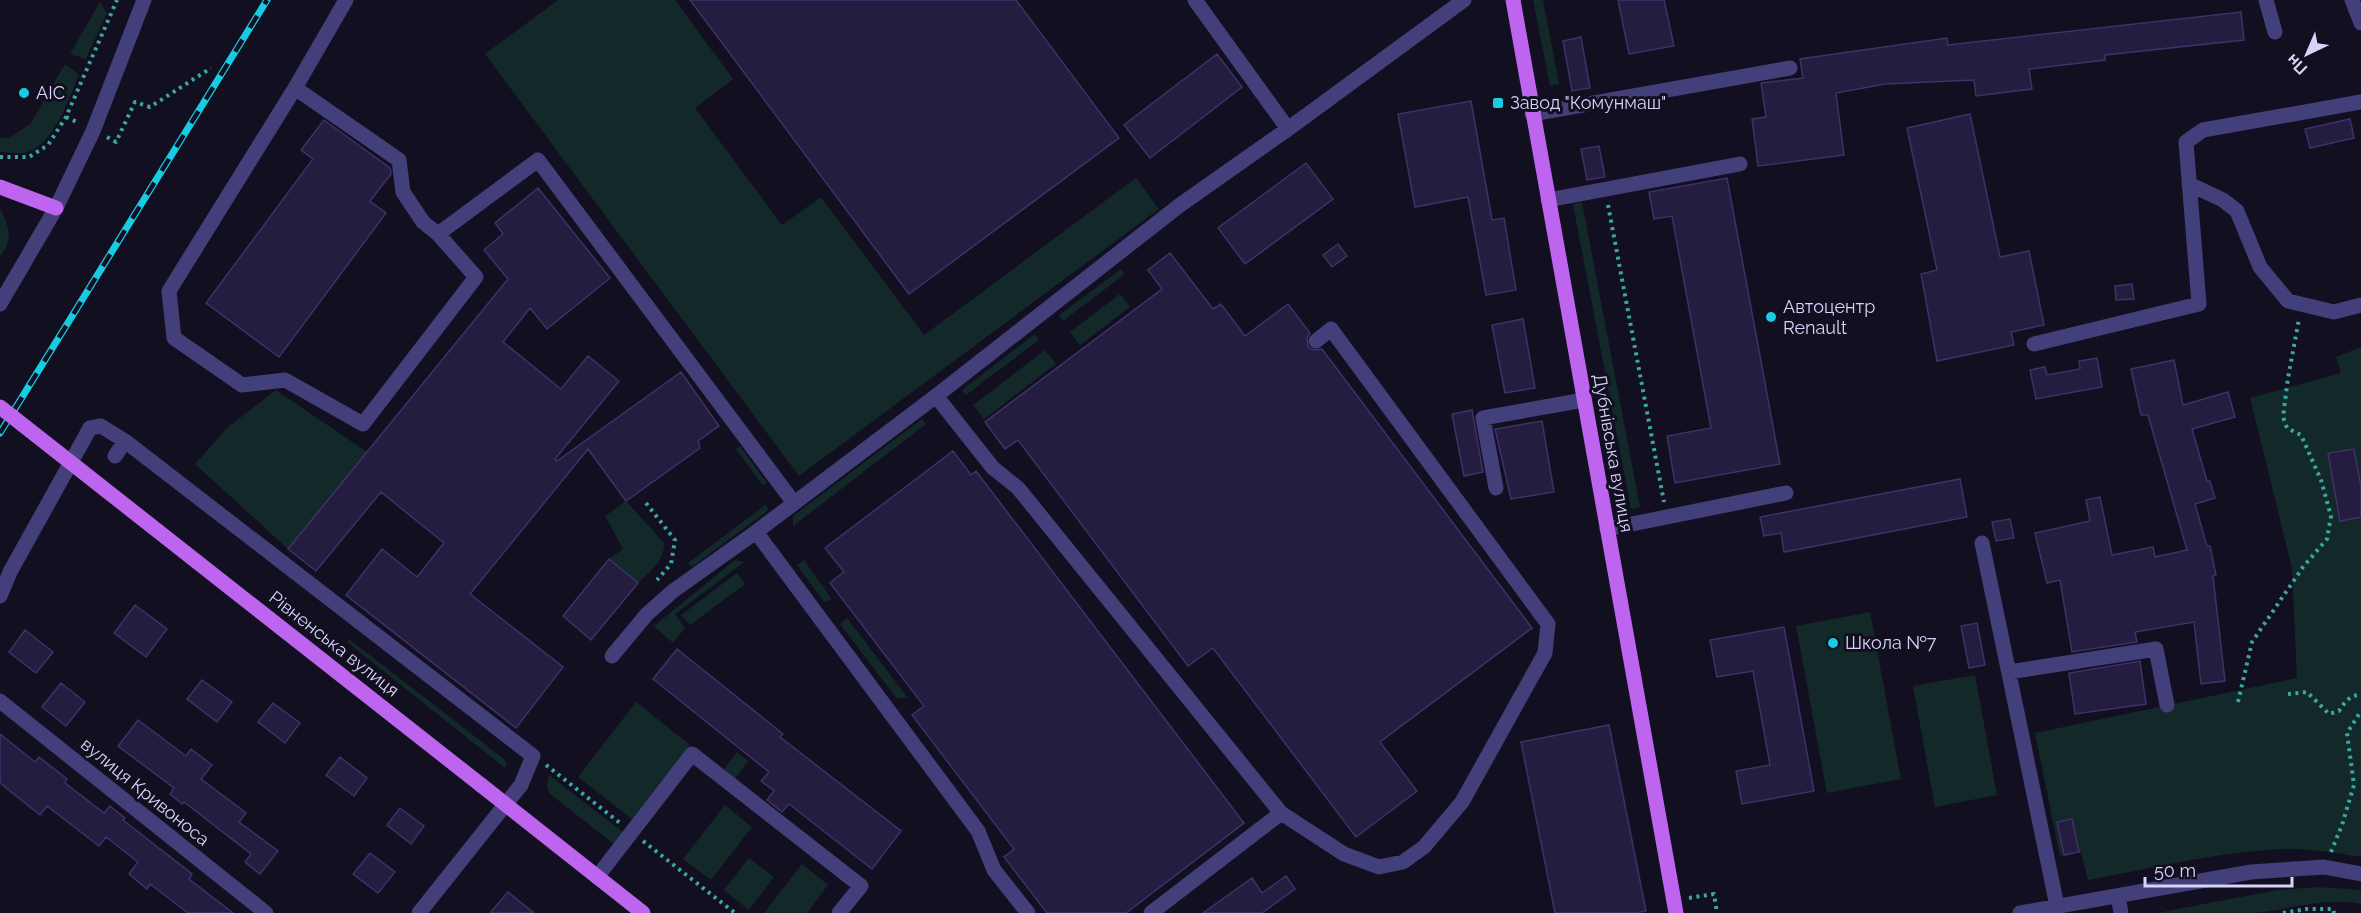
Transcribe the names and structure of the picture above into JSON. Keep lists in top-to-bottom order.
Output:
{
  "streets": {
    "main road": ["Дубнівська вулиця", "Рівненська вулиця"],
    "street": ["вулиця Кривоноса"]
  },
  "places": {
    "other": ["АІС", "Автоцентр Renault", "Школа №7"],
    "transit": ["Завод \"Комунмаш\""]
  },
  "scale_bar": "50 m",
  "north": "bottom left"
}
